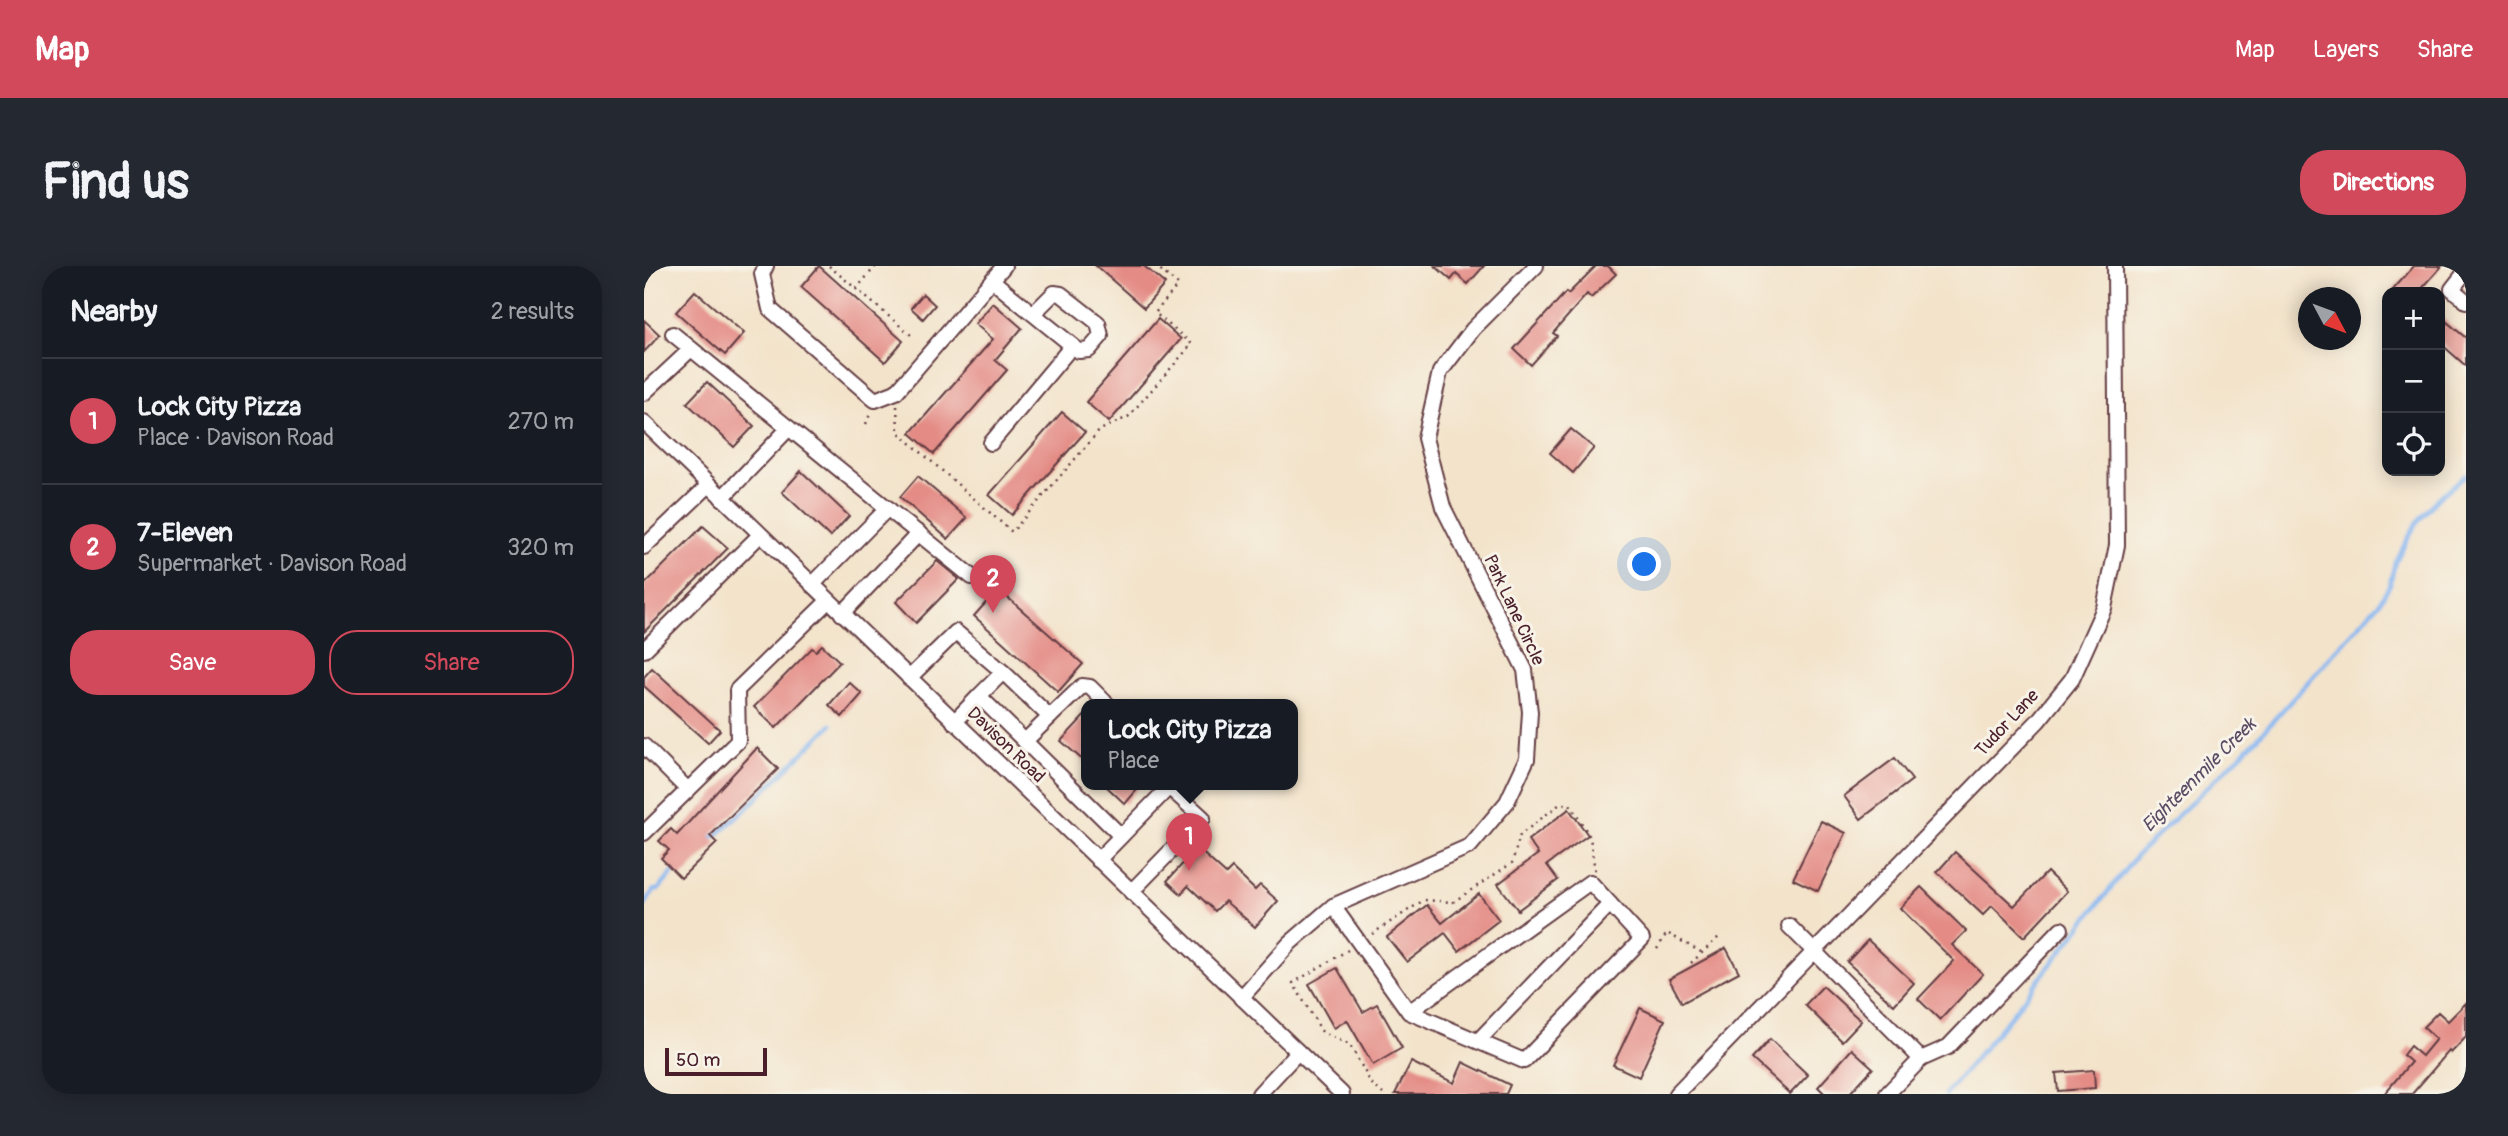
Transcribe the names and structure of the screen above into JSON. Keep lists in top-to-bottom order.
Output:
{
  "streets": {
    "street": ["Park Lane Circle", "Tudor Lane", "Davison Road"]
  },
  "crossings": [
    ["Park Lane Circle", "Davison Road"]
  ],
  "water": ["Eighteenmile Creek"],
  "scale_bar": "50 m",
  "north": "bottom right",
  "page": {
    "header": "Map",
    "nav": ["Map", "Layers", "Share"],
    "buttons": [
      "Directions",
      ["Save", "Share"]
    ],
    "title": "Find us",
    "heading": ["Nearby", "2 results"],
    "map_buttons": ["+", "−"],
    "list": [
      {
        "mark": "1",
        "name": "Lock City Pizza",
        "note": "Place · Davison Road",
        "value": "270 m"
      },
      {
        "mark": "2",
        "name": "7-Eleven",
        "note": "Supermarket · Davison Road",
        "value": "320 m"
      }
    ],
    "pins": ["2", "1"],
    "popup": ["Lock City Pizza", "Place"],
    "scale": "50 m"
  }
}
